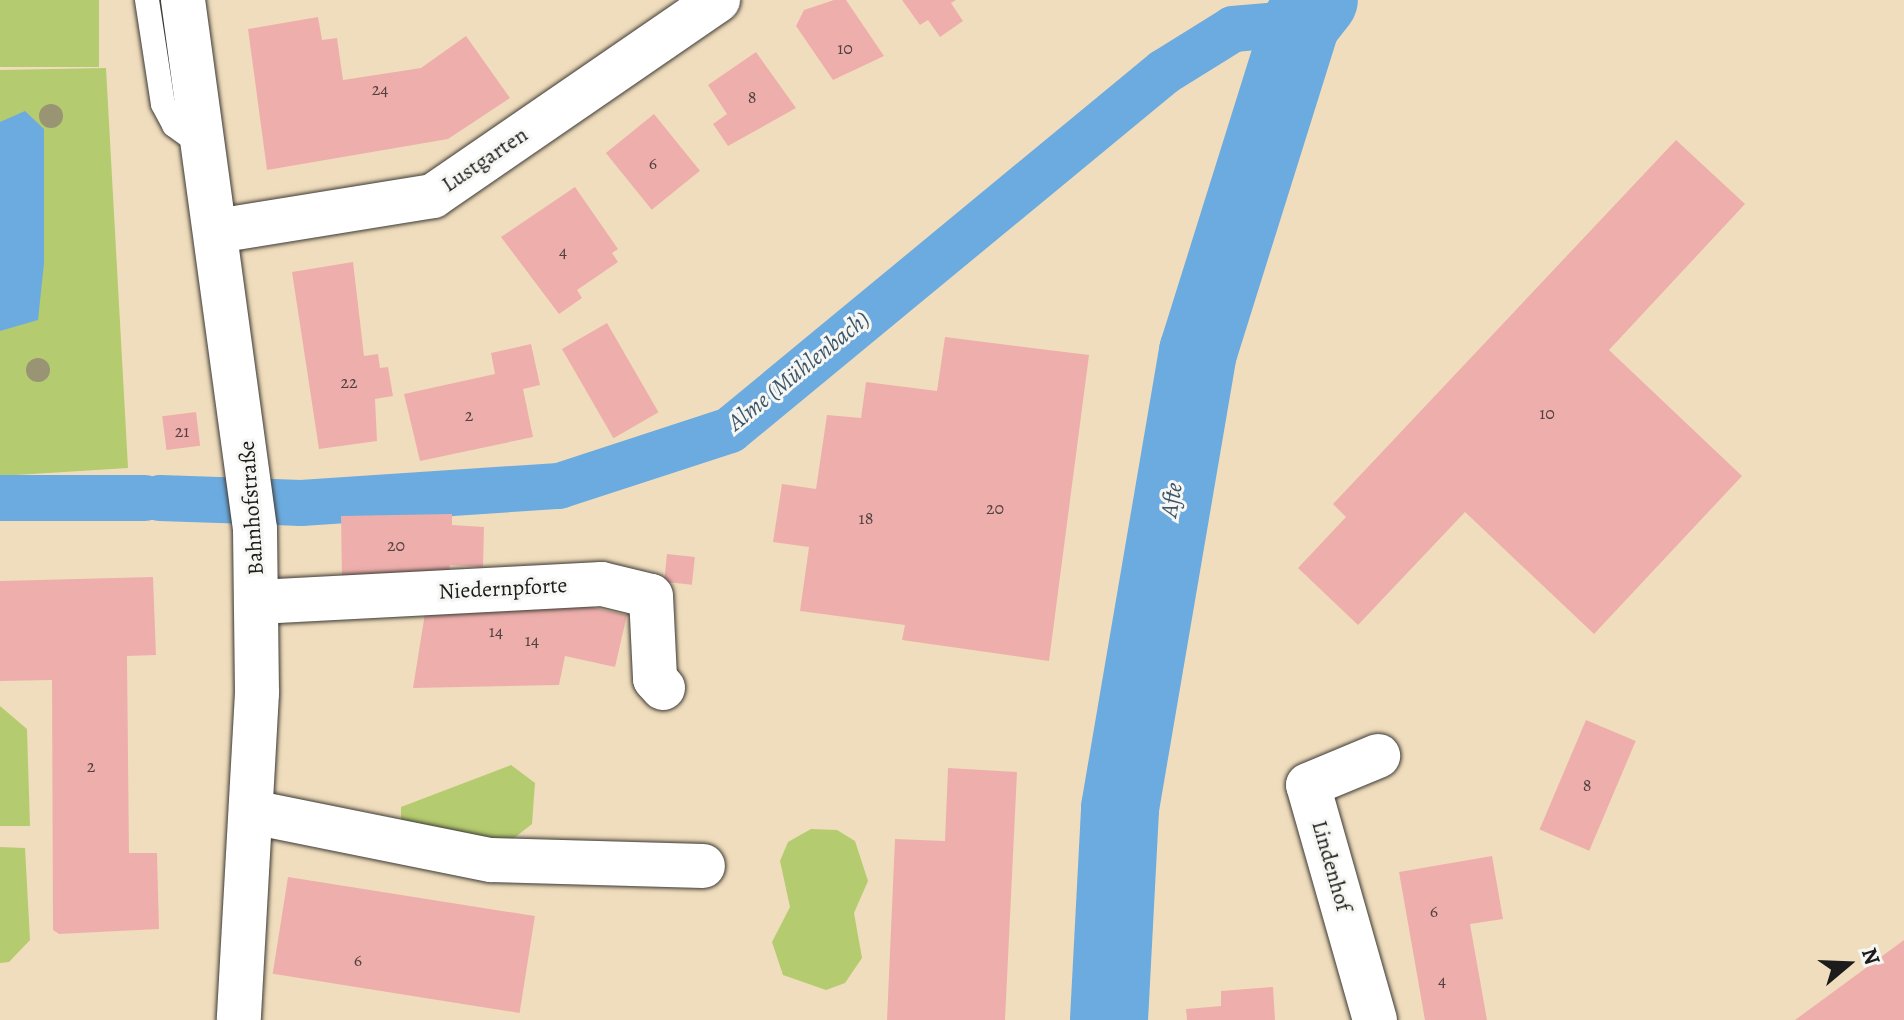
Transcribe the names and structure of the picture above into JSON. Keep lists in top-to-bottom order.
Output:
{
  "streets": {
    "street": [
      "Lustgarten",
      "Bahnhofstraße",
      "Niedernpforte",
      "Lindenhof"
    ]
  },
  "crossings": [
    ["Lustgarten", "Bahnhofstraße"],
    ["Bahnhofstraße", "Niedernpforte"]
  ],
  "water": ["Alme (Mühlenbach)", "Afte"],
  "house_numbers": [
    "10",
    "24",
    "8",
    "6",
    "4",
    "22",
    "10",
    "2",
    "21",
    "20",
    "18",
    "20",
    "14",
    "14",
    "2",
    "8",
    "6",
    "6",
    "4"
  ],
  "north": "right"
}
